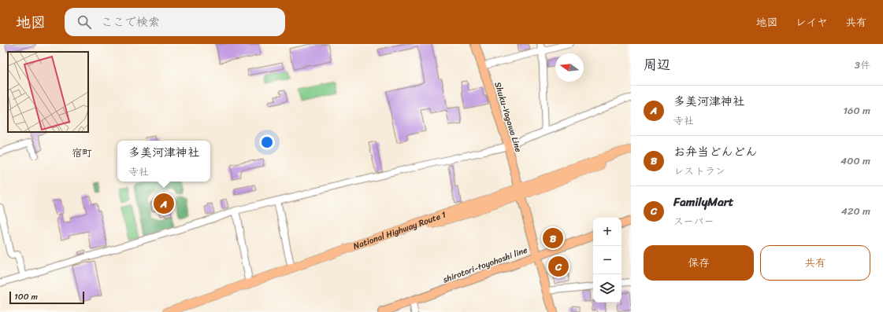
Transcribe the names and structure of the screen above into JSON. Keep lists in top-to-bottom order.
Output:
{
  "streets": {
    "highway": ["National Highway Route 1"],
    "main road": ["Shuku-Yagawa Line", "shirotori-toyohashi line"]
  },
  "crossings": [
    ["Shuku-Yagawa Line", "National Highway Route 1"],
    ["Shuku-Yagawa Line", "shirotori-toyohashi line"]
  ],
  "districts": ["宿町"],
  "scale_bar": "100 m",
  "north": "left",
  "page": {
    "header": "地図",
    "search": "ここで検索",
    "nav": ["地図", "レイヤ", "共有"],
    "heading": ["周辺", "3件"],
    "list": [
      {
        "mark": "A",
        "name": "多美河津神社",
        "note": "寺社",
        "value": "160 m"
      },
      {
        "mark": "B",
        "name": "お弁当どんどん",
        "note": "レストラン",
        "value": "400 m"
      },
      {
        "mark": "C",
        "name": "FamilyMart",
        "note": "スーパー",
        "value": "420 m"
      }
    ],
    "popup": ["多美河津神社", "寺社"],
    "pins": ["A", "B", "C"],
    "map_buttons": ["+", "−"],
    "buttons": ["保存", "共有"],
    "scale": "100 m"
  }
}
